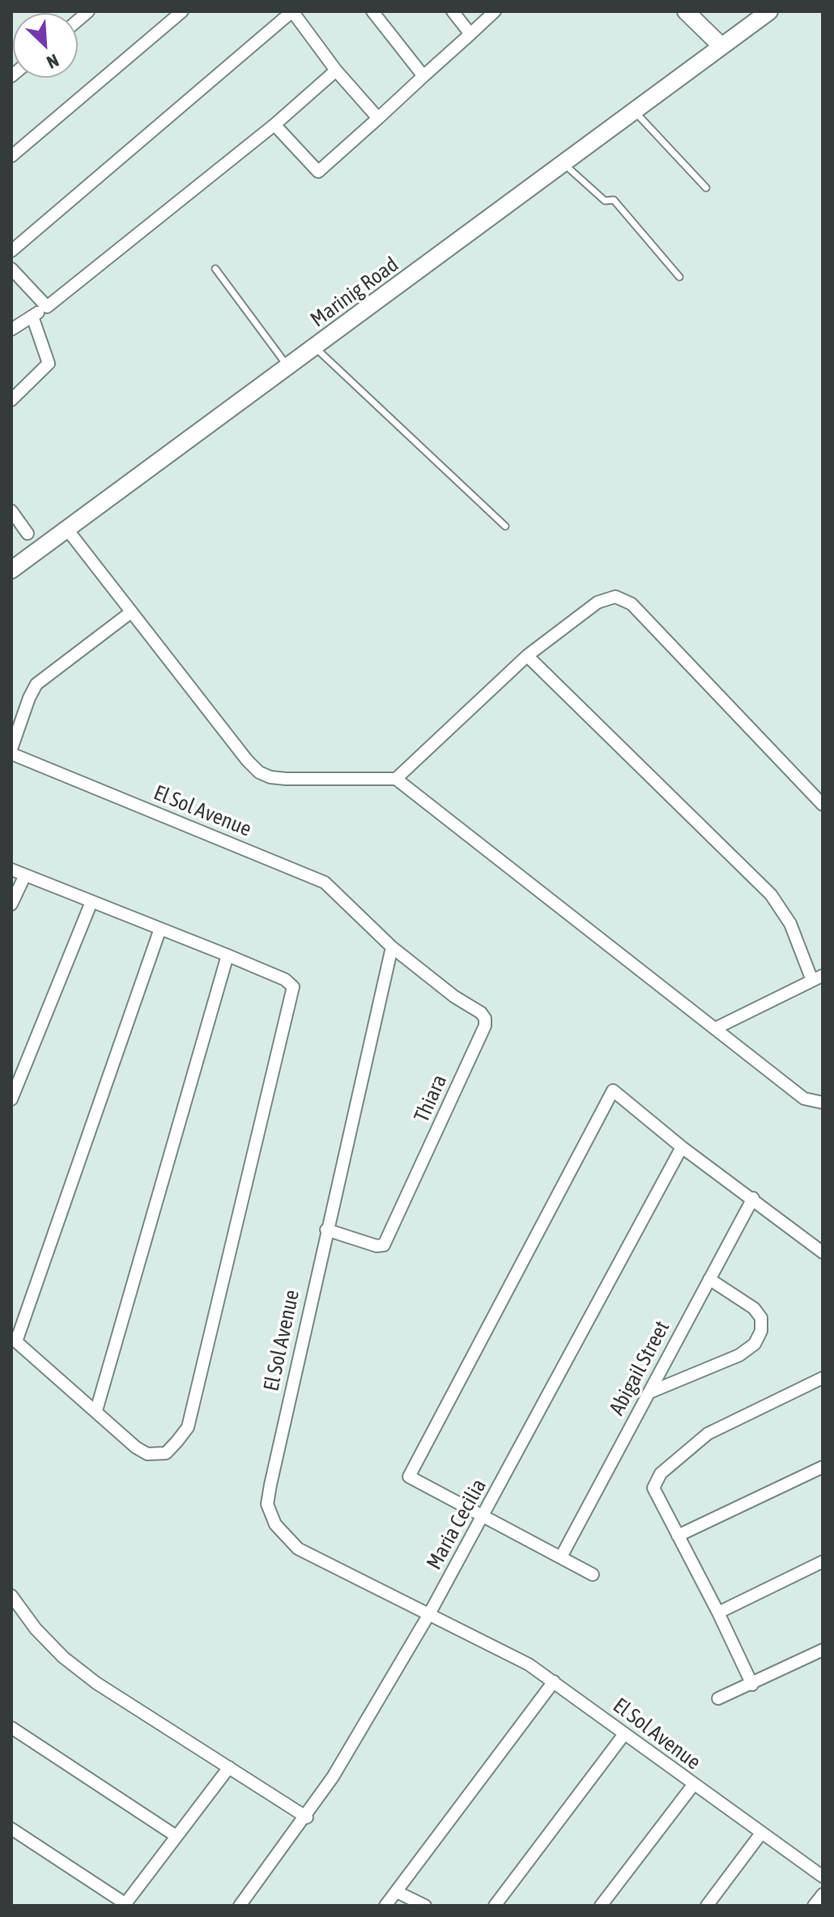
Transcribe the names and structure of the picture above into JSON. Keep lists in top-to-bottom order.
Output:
{
  "streets": {
    "street": [
      "Marinig Road",
      "El Sol Avenue",
      "Thiara",
      "Abigail Street",
      "Maria Cecilia"
    ]
  },
  "crossings": [
    ["El Sol Avenue", "Thiara"],
    ["El Sol Avenue", "Maria Cecilia"]
  ],
  "north": "bottom right"
}
